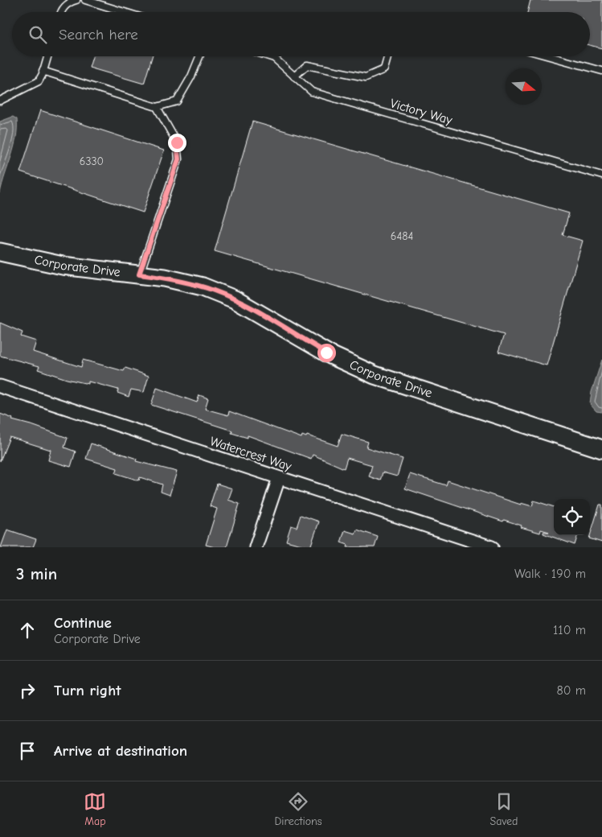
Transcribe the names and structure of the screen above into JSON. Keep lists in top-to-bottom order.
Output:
{
  "streets": {
    "street": ["Corporate Drive", "Watercrest Way"],
    "lane": ["Victory Way"]
  },
  "house_numbers": ["6330", "6484"],
  "north": "right",
  "page": {
    "search": "Search here",
    "heading": ["3 min", "Walk · 190 m"],
    "list": [
      ["Continue", "Corporate Drive", "110 m"],
      ["Turn right", "80 m"],
      "Arrive at destination"
    ],
    "nav": ["Map", "Directions", "Saved"]
  }
}
